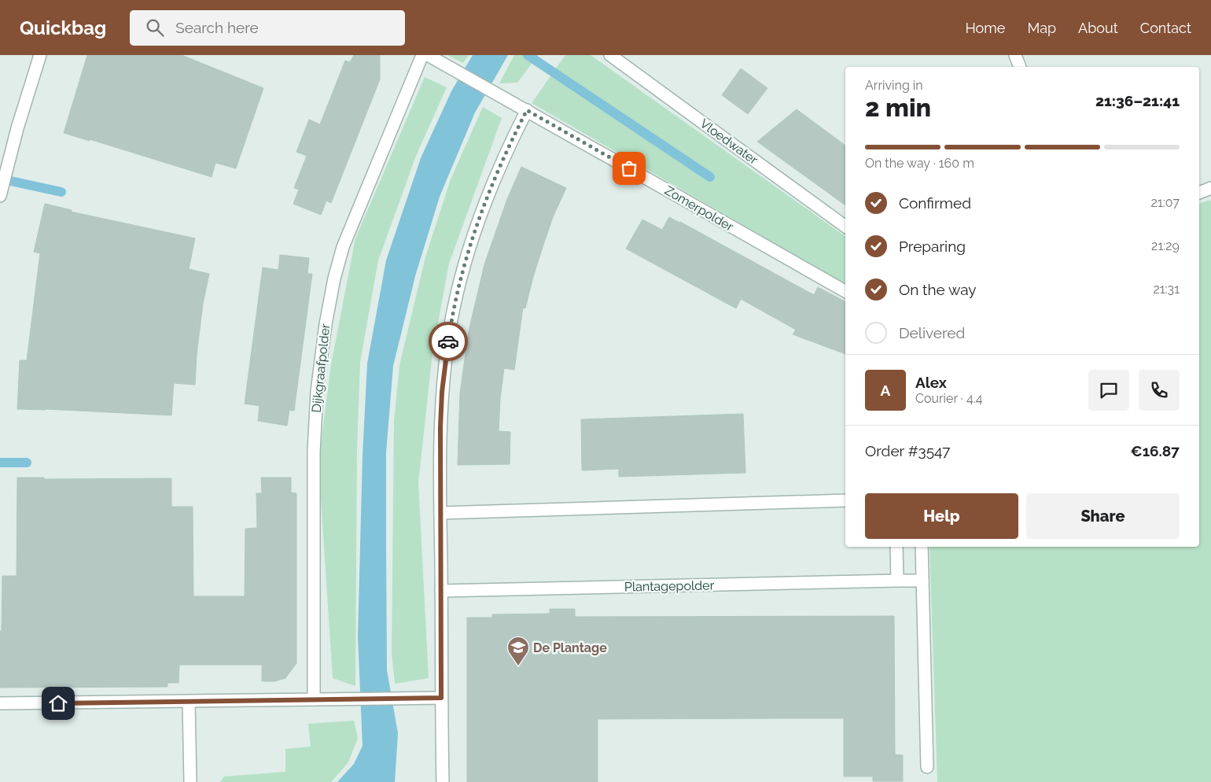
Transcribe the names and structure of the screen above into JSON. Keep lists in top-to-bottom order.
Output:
{
  "streets": {
    "street": [
      "Vloedwater",
      "Zomerpolder",
      "Dijkgraafpolder",
      "Plantagepolder"
    ]
  },
  "places": {
    "school or university": ["De Plantage"]
  },
  "page": {
    "header": "Quickbag",
    "search": "Search here",
    "nav": [
      "Home",
      "Map",
      "About",
      "Contact"
    ],
    "heading": ["2 min", "Arriving in", "21:36–21:41"],
    "panel": [
      "Alex",
      "Courier · 4.4",
      "Order #3547",
      "€16.87"
    ],
    "bar": "On the way · 160 m",
    "list": [
      ["Confirmed", "21:07"],
      ["Preparing", "21:29"],
      ["On the way", "21:31"],
      "Delivered"
    ],
    "round": "A",
    "buttons": ["Help", "Share"]
  }
}
